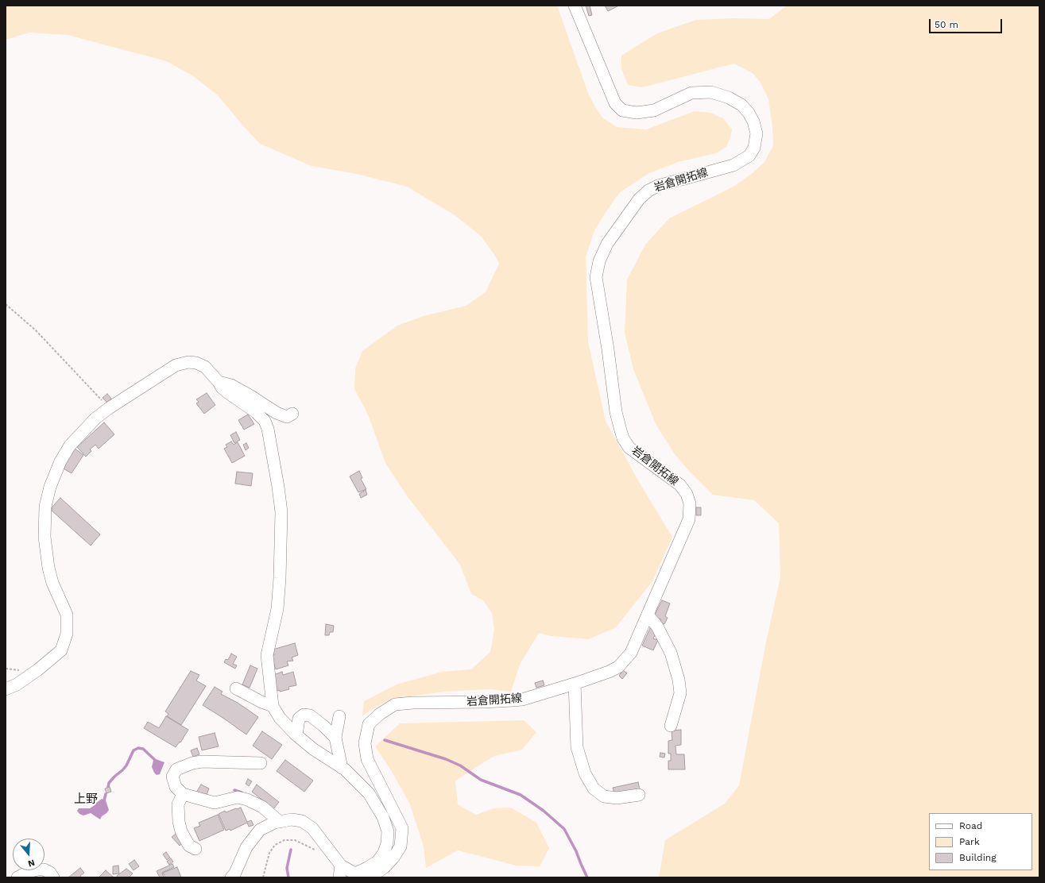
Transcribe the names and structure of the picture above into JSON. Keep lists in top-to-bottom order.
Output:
{
  "streets": {
    "street": ["岩倉開拓線"]
  },
  "districts": ["上野"],
  "legend": ["Road", "Park", "Building"],
  "scale_bar": "50 m",
  "north": "bottom"
}
